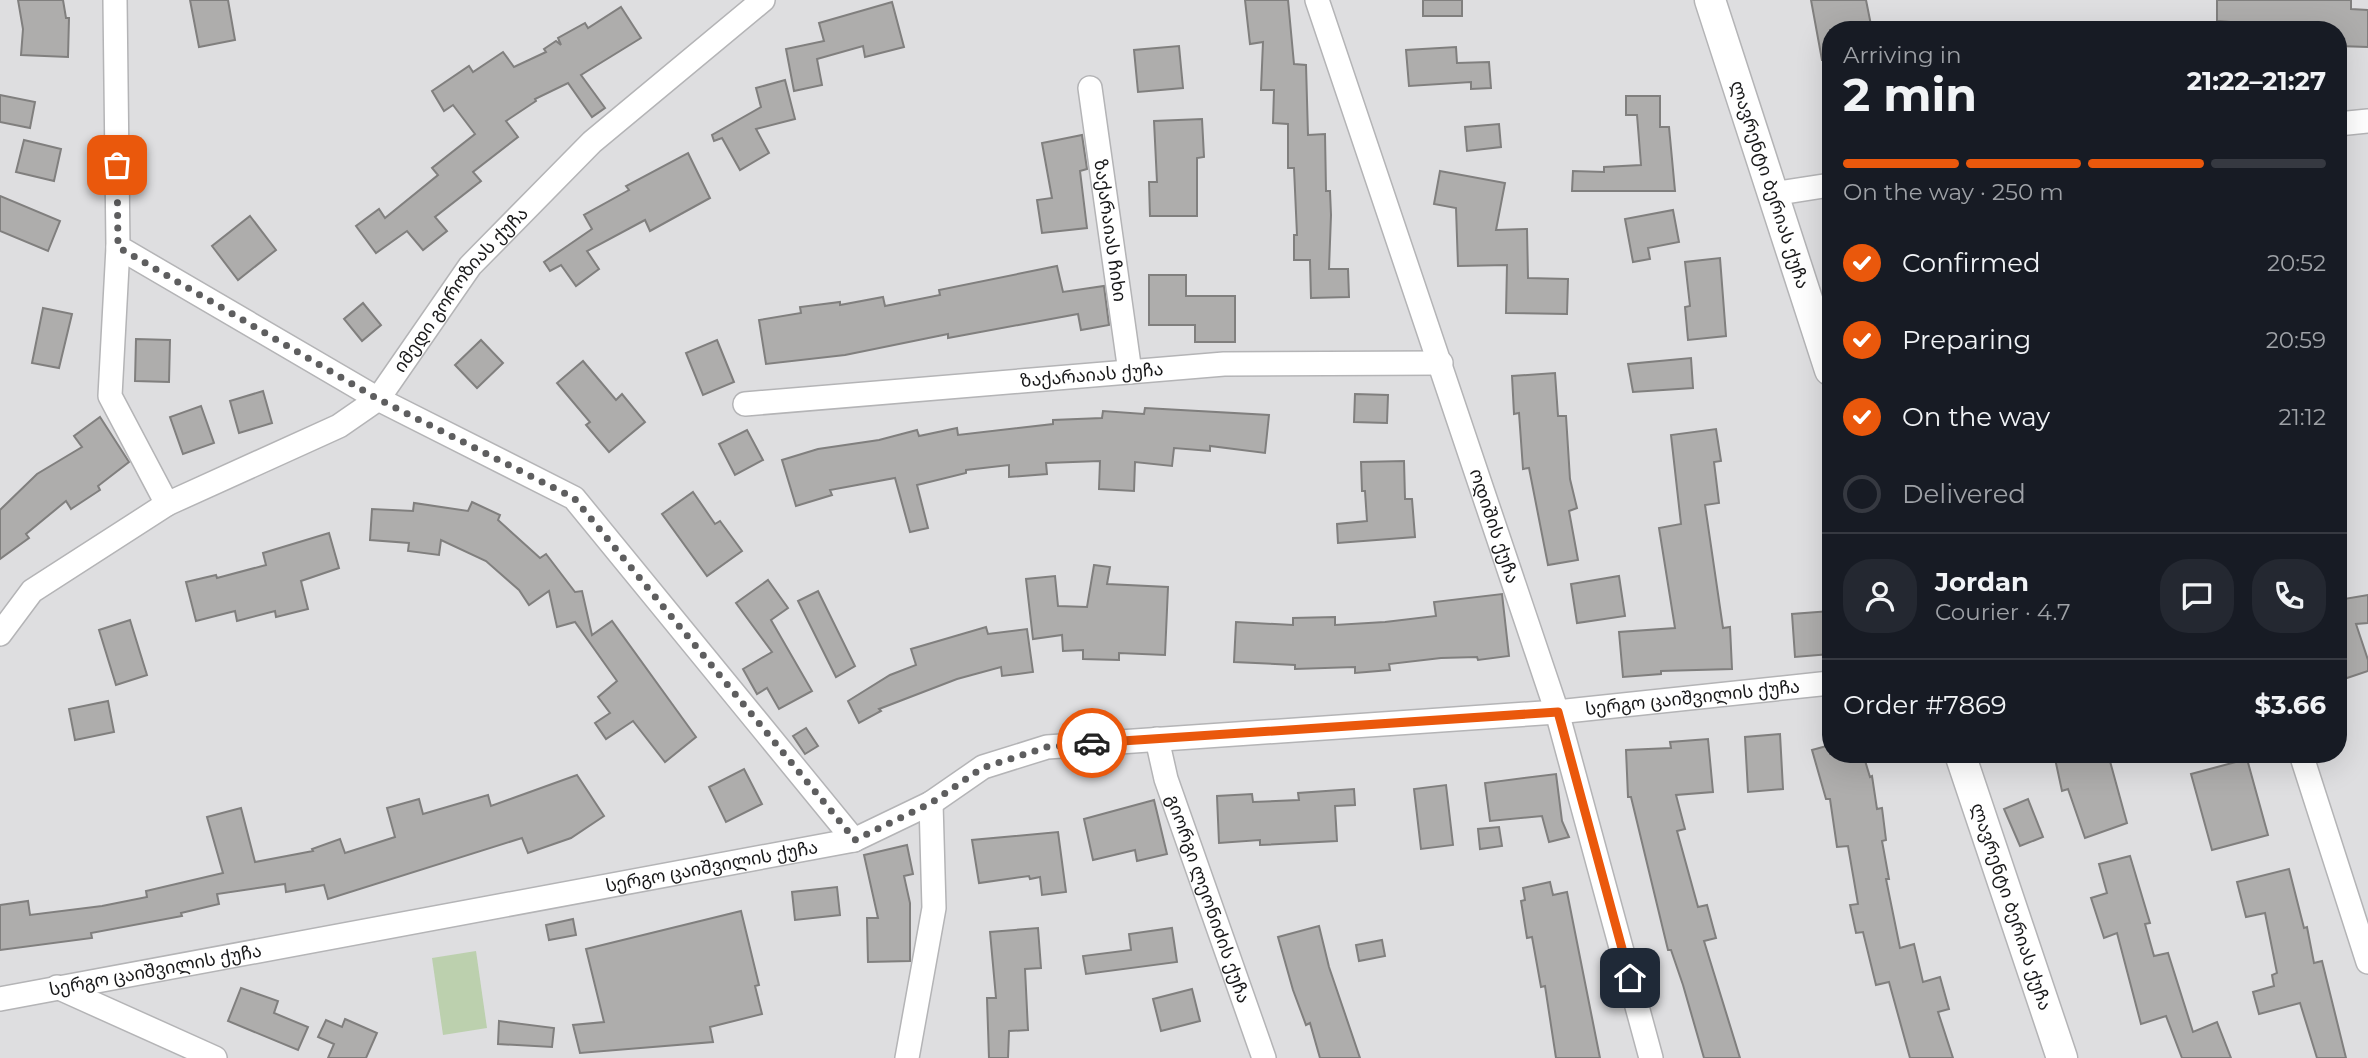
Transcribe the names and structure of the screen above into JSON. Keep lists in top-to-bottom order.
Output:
{
  "streets": {
    "main road": ["ლავრენტი ბერიას ქუჩა"],
    "street": [
      "ზაქარაიას ჩიხი",
      "იმედი გოროზიას ქუჩა",
      "ზაქარაიას ქუჩა",
      "ოდიშის ქუჩა",
      "სერგო ცაიშვილის ქუჩა",
      "გიორგი ლეონიძის ქუჩა"
    ]
  },
  "crossings": [
    ["ზაქარაიას ჩიხი", "ზაქარაიას ქუჩა"],
    ["ზაქარაიას ქუჩა", "ოდიშის ქუჩა"],
    ["ოდიშის ქუჩა", "სერგო ცაიშვილის ქუჩა"],
    ["სერგო ცაიშვილის ქუჩა", "გიორგი ლეონიძის ქუჩა"]
  ],
  "page": {
    "heading": ["2 min", "Arriving in", "21:22–21:27"],
    "panel": [
      "Jordan",
      "Courier · 4.7",
      "Order #7869",
      "$3.66"
    ],
    "bar": "On the way · 250 m",
    "list": [
      ["Confirmed", "20:52"],
      ["Preparing", "20:59"],
      ["On the way", "21:12"],
      "Delivered"
    ]
  }
}
